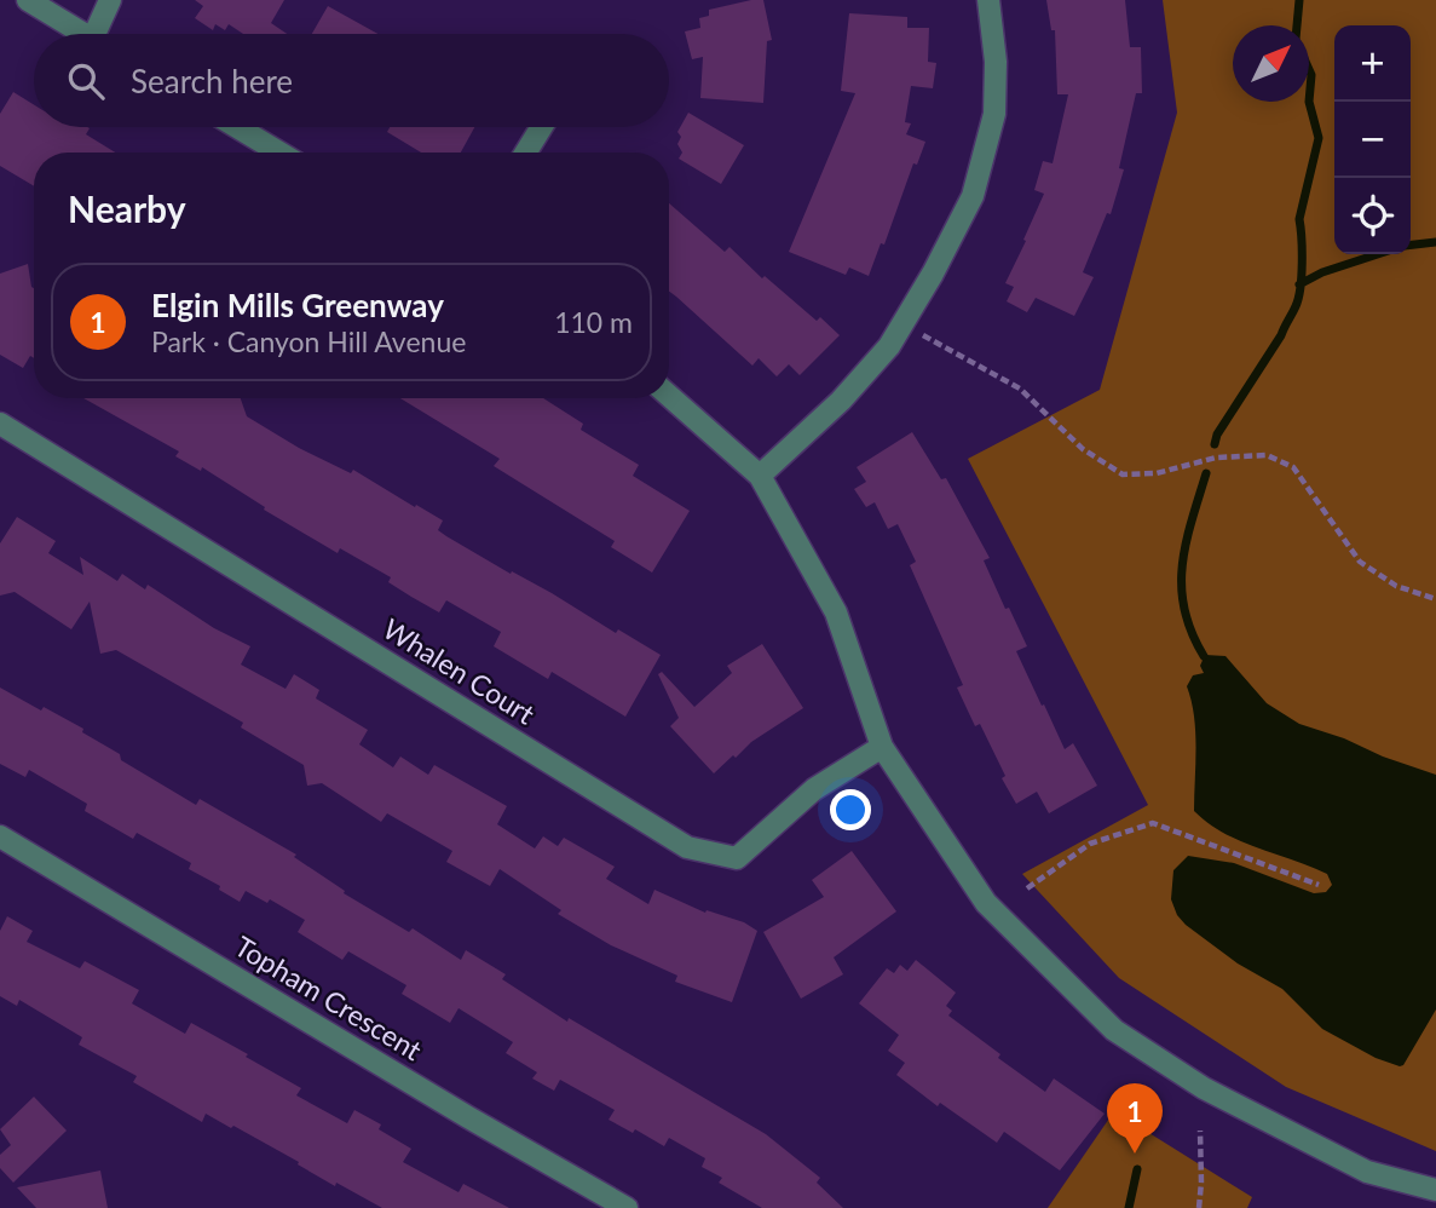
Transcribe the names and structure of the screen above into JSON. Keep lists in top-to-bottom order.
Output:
{
  "streets": {
    "street": ["Whalen Court", "Topham Crescent"]
  },
  "north": "top right",
  "page": {
    "map_buttons": ["+", "−"],
    "search": "Search here",
    "heading": "Nearby",
    "list": [
      {
        "mark": "1",
        "name": "Elgin Mills Greenway",
        "note": "Park · Canyon Hill Avenue",
        "value": "110 m"
      }
    ],
    "pins": "1"
  }
}
